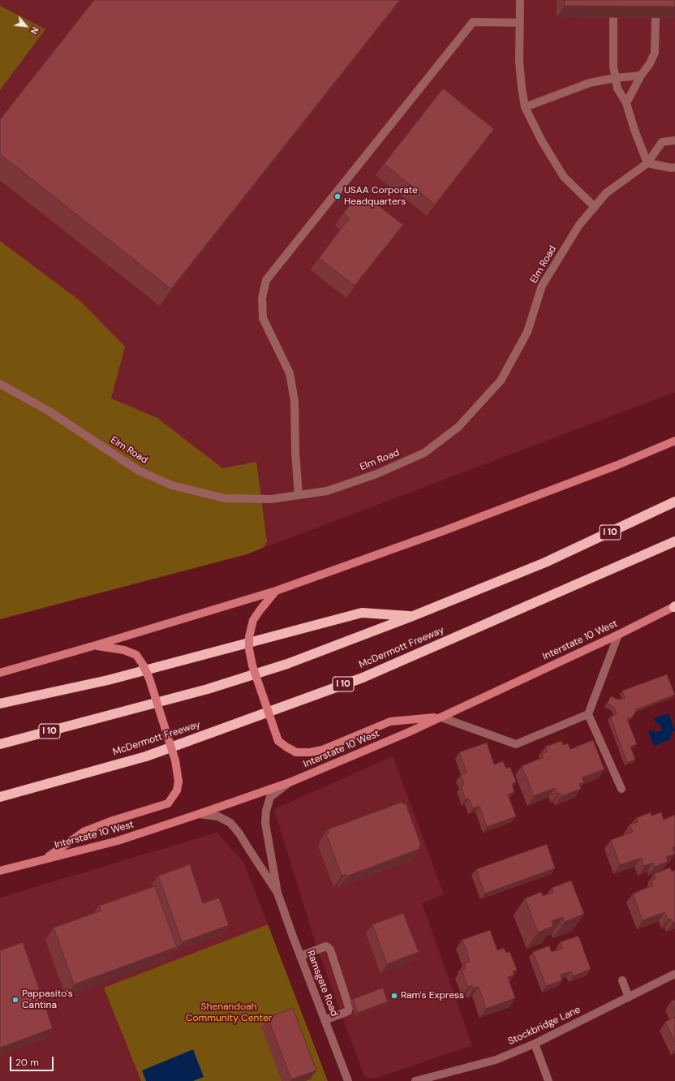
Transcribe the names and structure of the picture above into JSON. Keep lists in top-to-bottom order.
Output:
{
  "streets": {
    "highway": ["I 10", "McDermott Freeway"],
    "main road": ["Interstate 10 West"],
    "street": ["Elm Road", "Ramsgate Road", "Stockbridge Lane"]
  },
  "crossings": [
    ["Interstate 10 West", "Ramsgate Road"]
  ],
  "parks": ["Shenandoah Community Center"],
  "places": ["USAA Corporate Headquarters", "Ram's Express", "Pappasito's Cantina"],
  "scale_bar": "20 m",
  "north": "bottom right"
}
